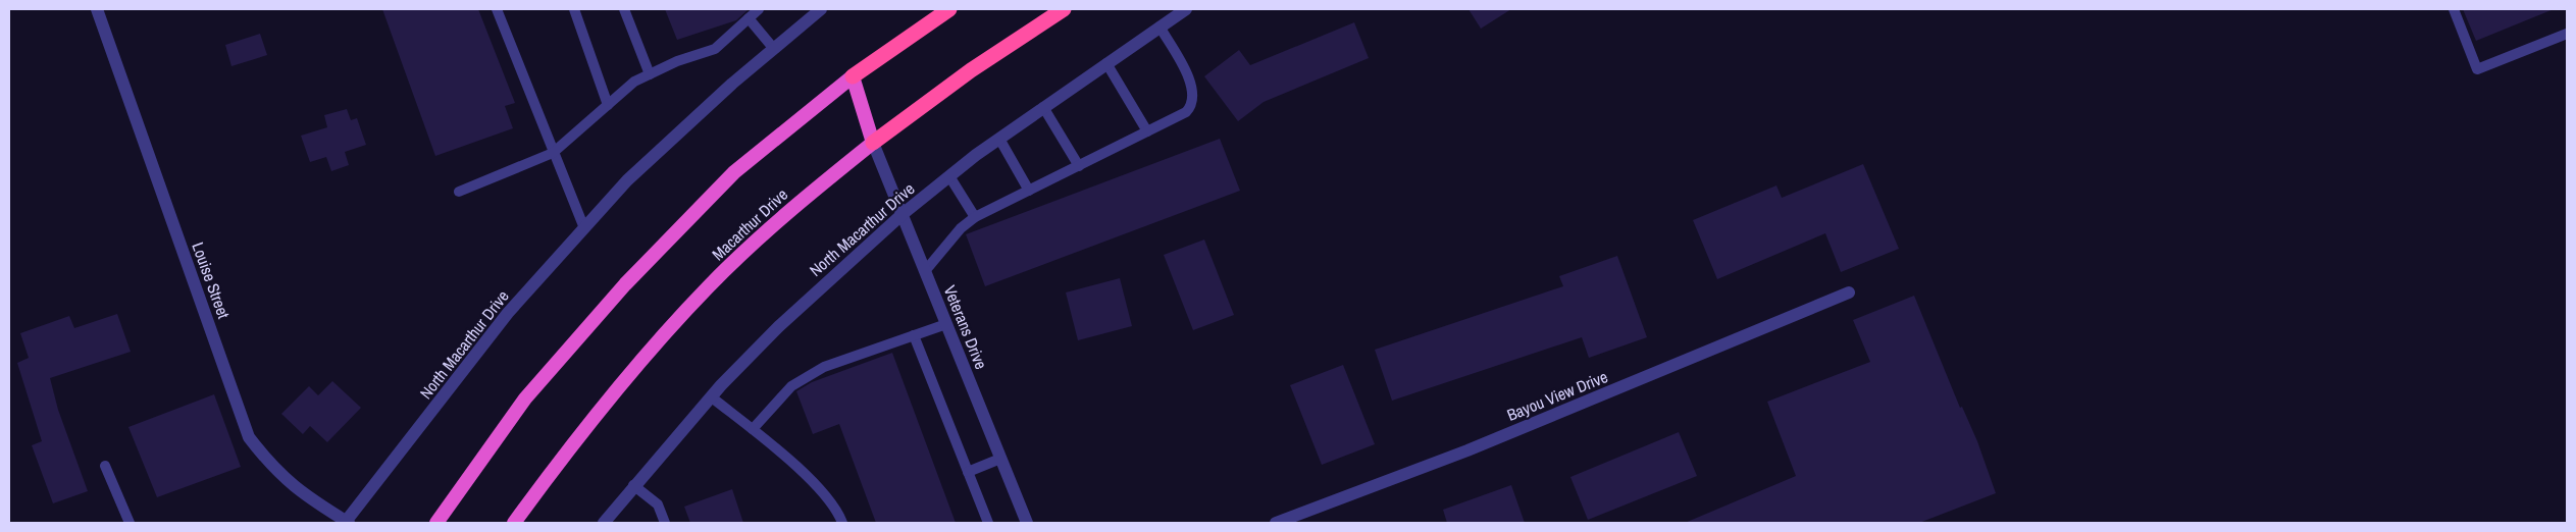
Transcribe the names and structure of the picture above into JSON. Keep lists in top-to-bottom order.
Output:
{
  "streets": {
    "highway": ["Macarthur Drive"],
    "street": [
      "North Macarthur Drive",
      "Louise Street",
      "Veterans Drive",
      "Bayou View Drive"
    ]
  },
  "crossings": [
    ["Macarthur Drive", "Veterans Drive"],
    ["North Macarthur Drive", "Louise Street"],
    ["North Macarthur Drive", "Veterans Drive"]
  ]
}
